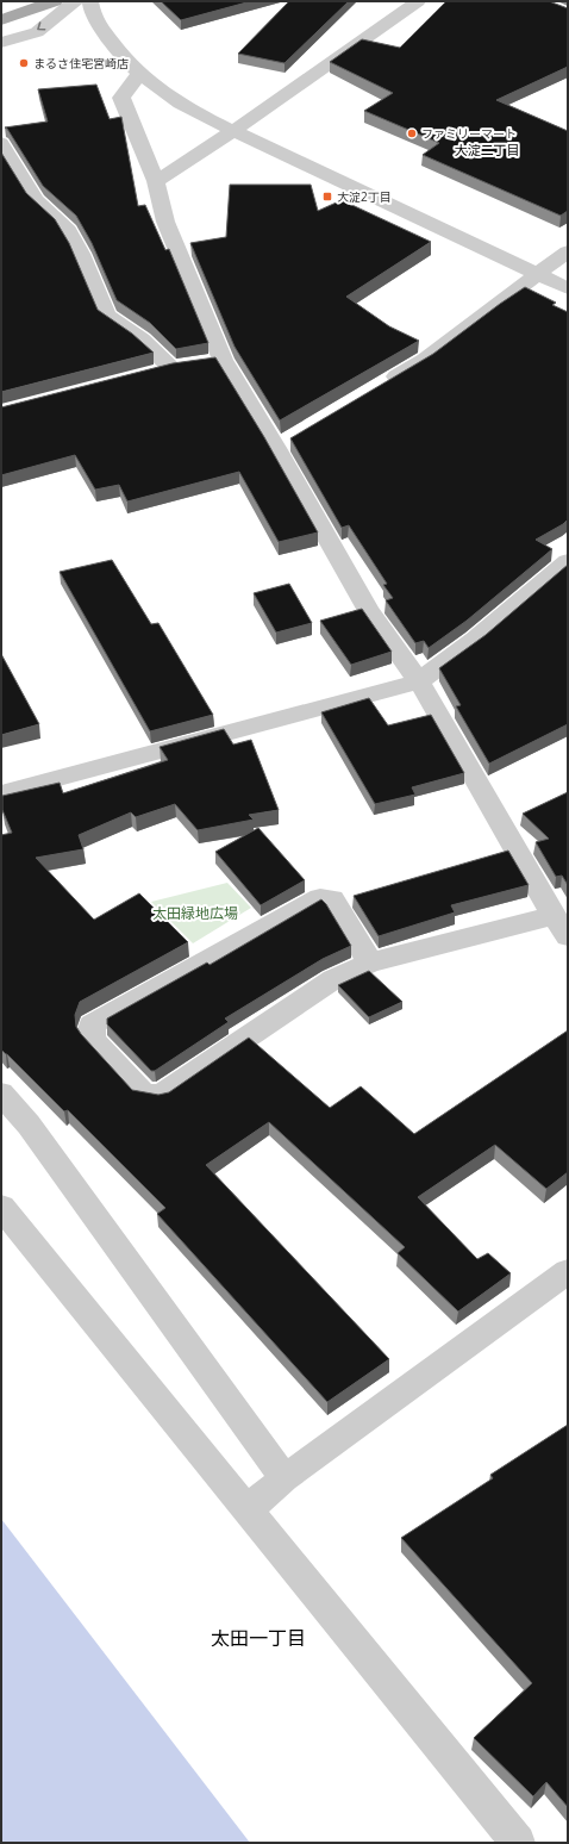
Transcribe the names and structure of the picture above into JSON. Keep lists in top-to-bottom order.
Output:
{
  "districts": ["大淀二丁目", "太田一丁目"],
  "parks": ["太田緑地広場"],
  "places": {
    "other": ["まるさ住宅宮崎店", "ファミリーマート"],
    "transit": ["大淀2丁目"]
  }
}
